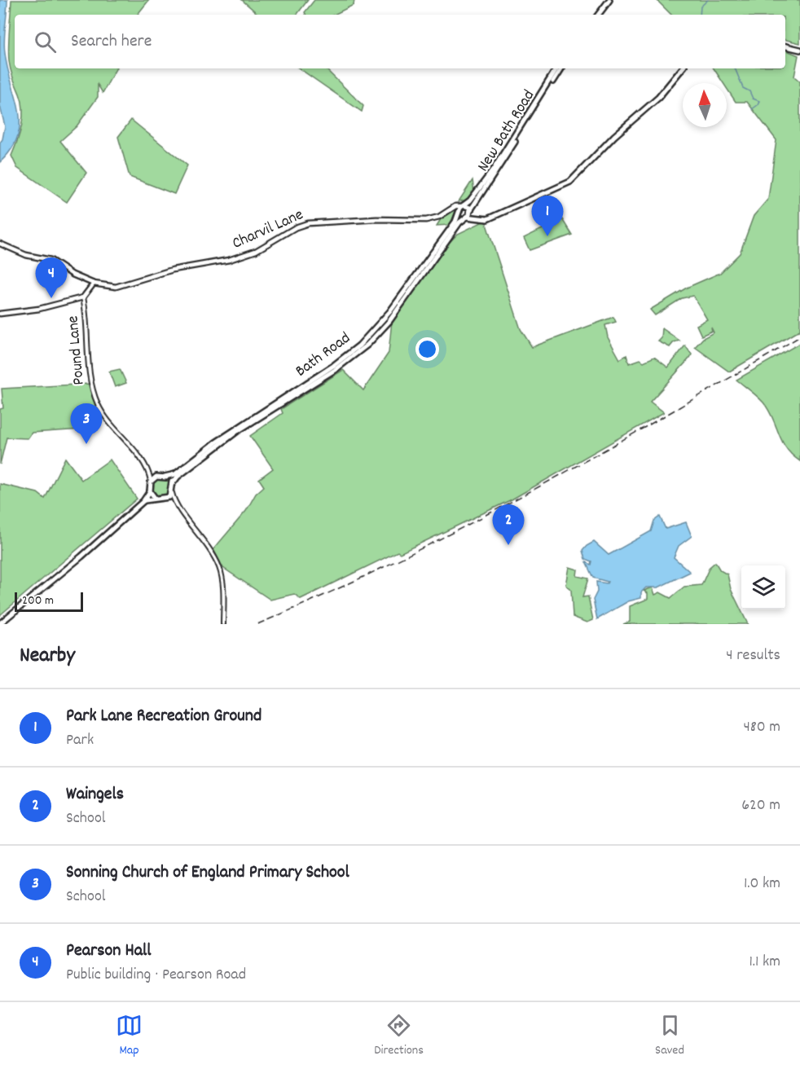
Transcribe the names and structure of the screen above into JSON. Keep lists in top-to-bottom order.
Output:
{
  "streets": {
    "main road": ["New Bath Road", "Charvil Lane", "Bath Road"],
    "street": ["Pound Lane"]
  },
  "crossings": [
    ["New Bath Road", "Charvil Lane"],
    ["New Bath Road", "Bath Road"],
    ["Charvil Lane", "Bath Road"],
    ["Pound Lane", "Bath Road"]
  ],
  "scale_bar": "200 m",
  "north": "top",
  "page": {
    "search": "Search here",
    "pins": [
      "1",
      "4",
      "3",
      "2"
    ],
    "scale": "200 m",
    "heading": ["Nearby", "4 results"],
    "list": [
      {
        "mark": "1",
        "name": "Park Lane Recreation Ground",
        "note": "Park",
        "value": "480 m"
      },
      {
        "mark": "2",
        "name": "Waingels",
        "note": "School",
        "value": "620 m"
      },
      {
        "mark": "3",
        "name": "Sonning Church of England Primary School",
        "note": "School",
        "value": "1.0 km"
      },
      {
        "mark": "4",
        "name": "Pearson Hall",
        "note": "Public building · Pearson Road",
        "value": "1.1 km"
      }
    ],
    "nav": ["Map", "Directions", "Saved"]
  }
}
